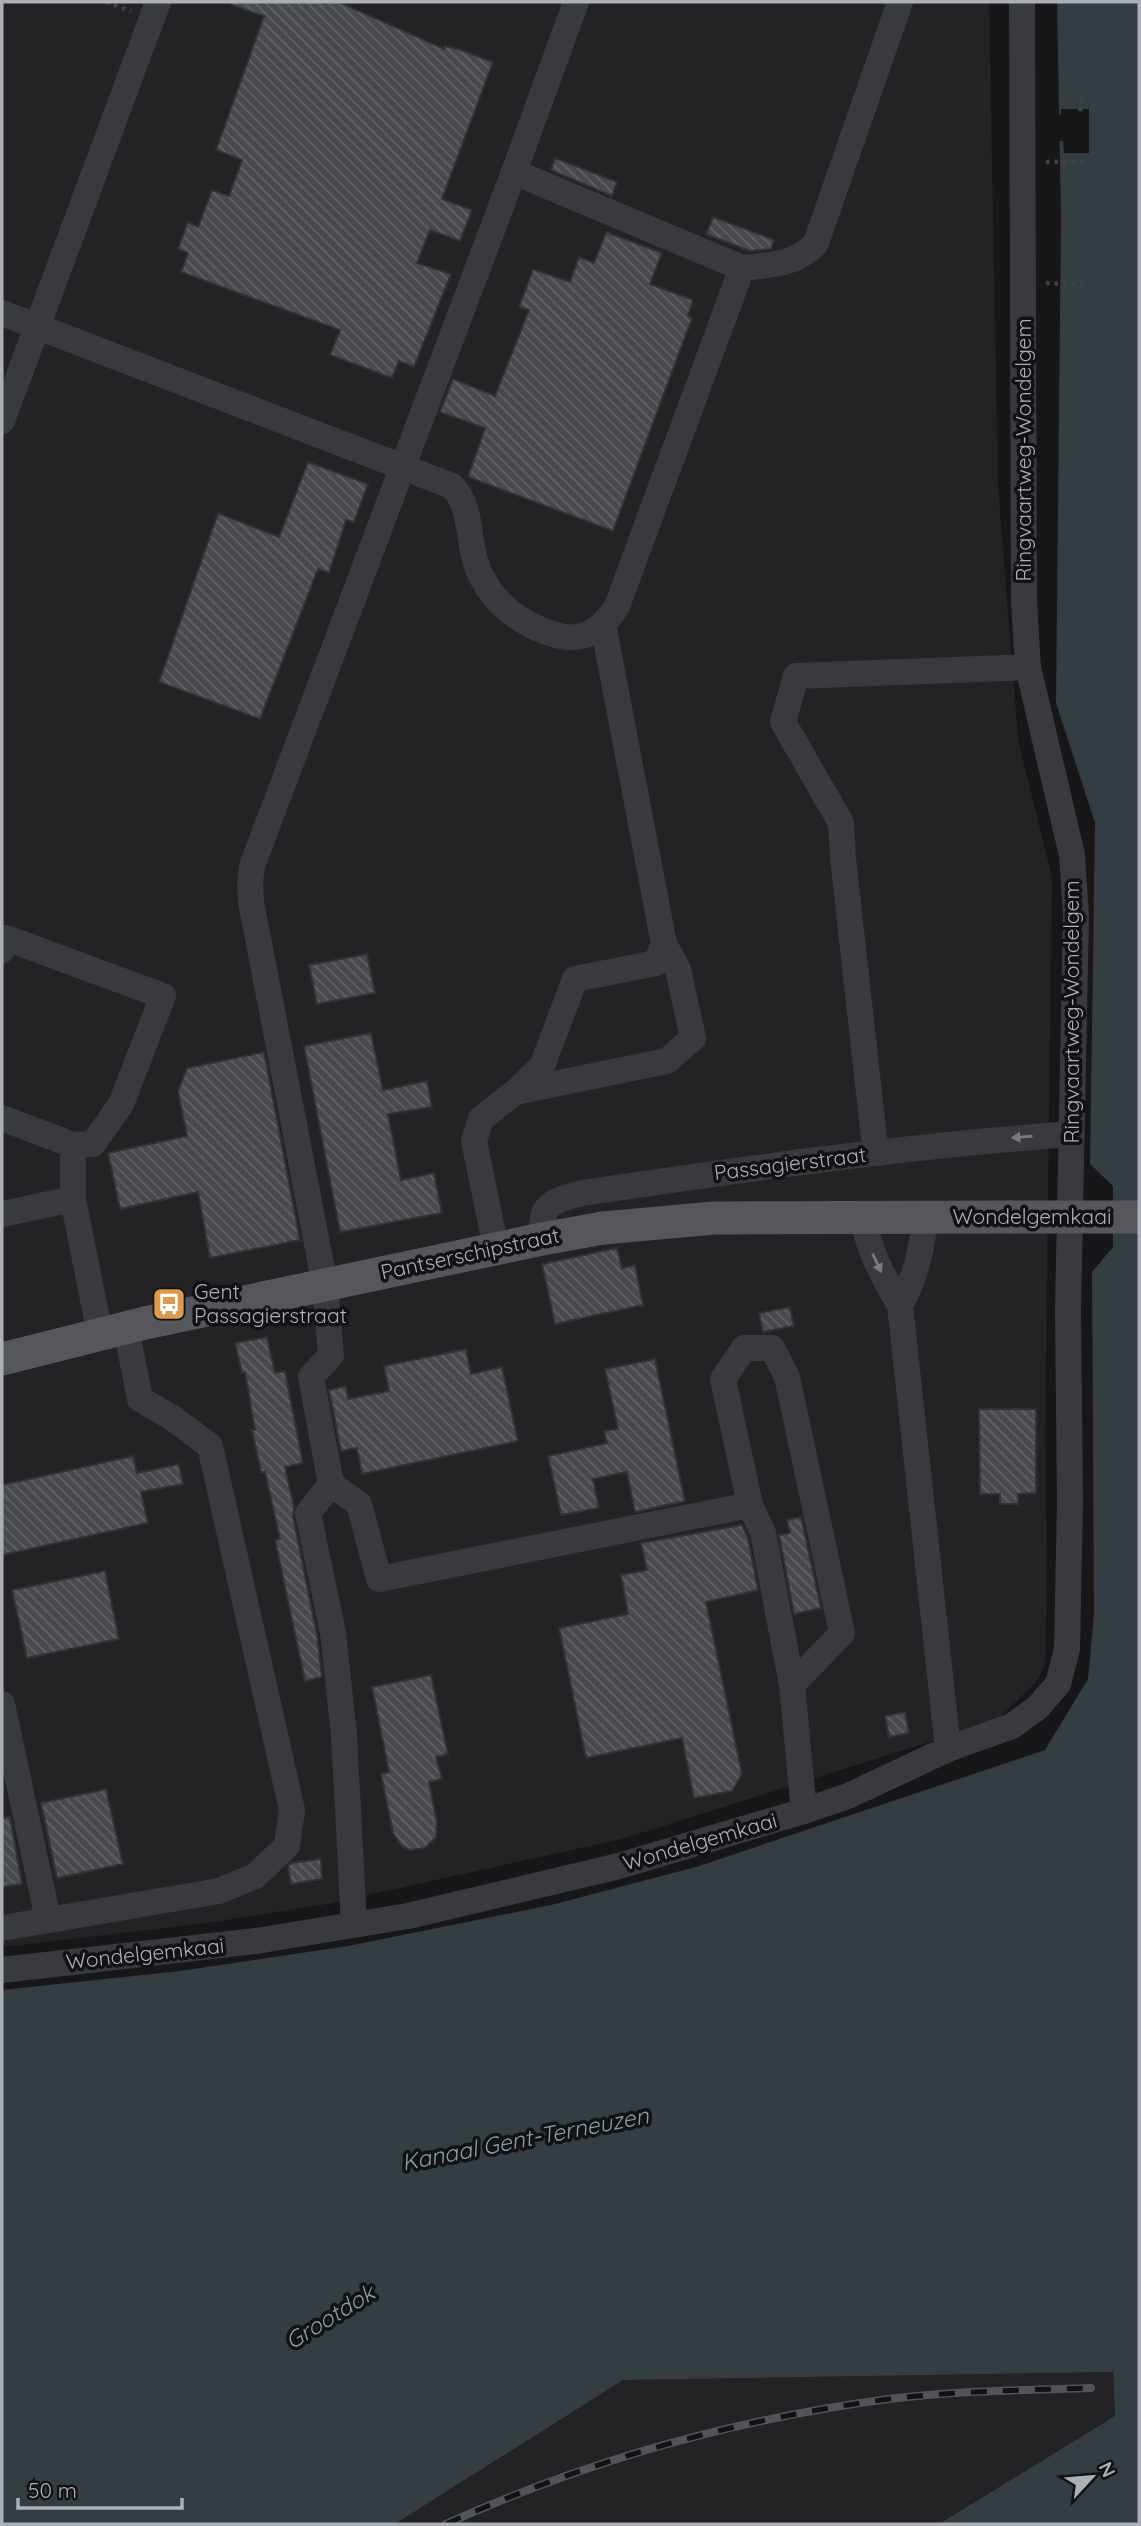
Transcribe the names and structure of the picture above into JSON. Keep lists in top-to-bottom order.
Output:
{
  "streets": {
    "main road": ["Wondelgemkaai", "Pantserschipstraat"],
    "street": ["Ringvaartweg-Wondelgem", "Passagierstraat"]
  },
  "crossings": [
    ["Ringvaartweg-Wondelgem", "Passagierstraat"],
    ["Ringvaartweg-Wondelgem", "Wondelgemkaai"],
    ["Passagierstraat", "Pantserschipstraat"],
    ["Wondelgemkaai", "Pantserschipstraat"]
  ],
  "water": ["Kanaal Gent-Terneuzen", "Grootdok"],
  "places": {
    "bus stop": ["Gent Passagierstraat"]
  },
  "scale_bar": "50 m",
  "north": "top right"
}
